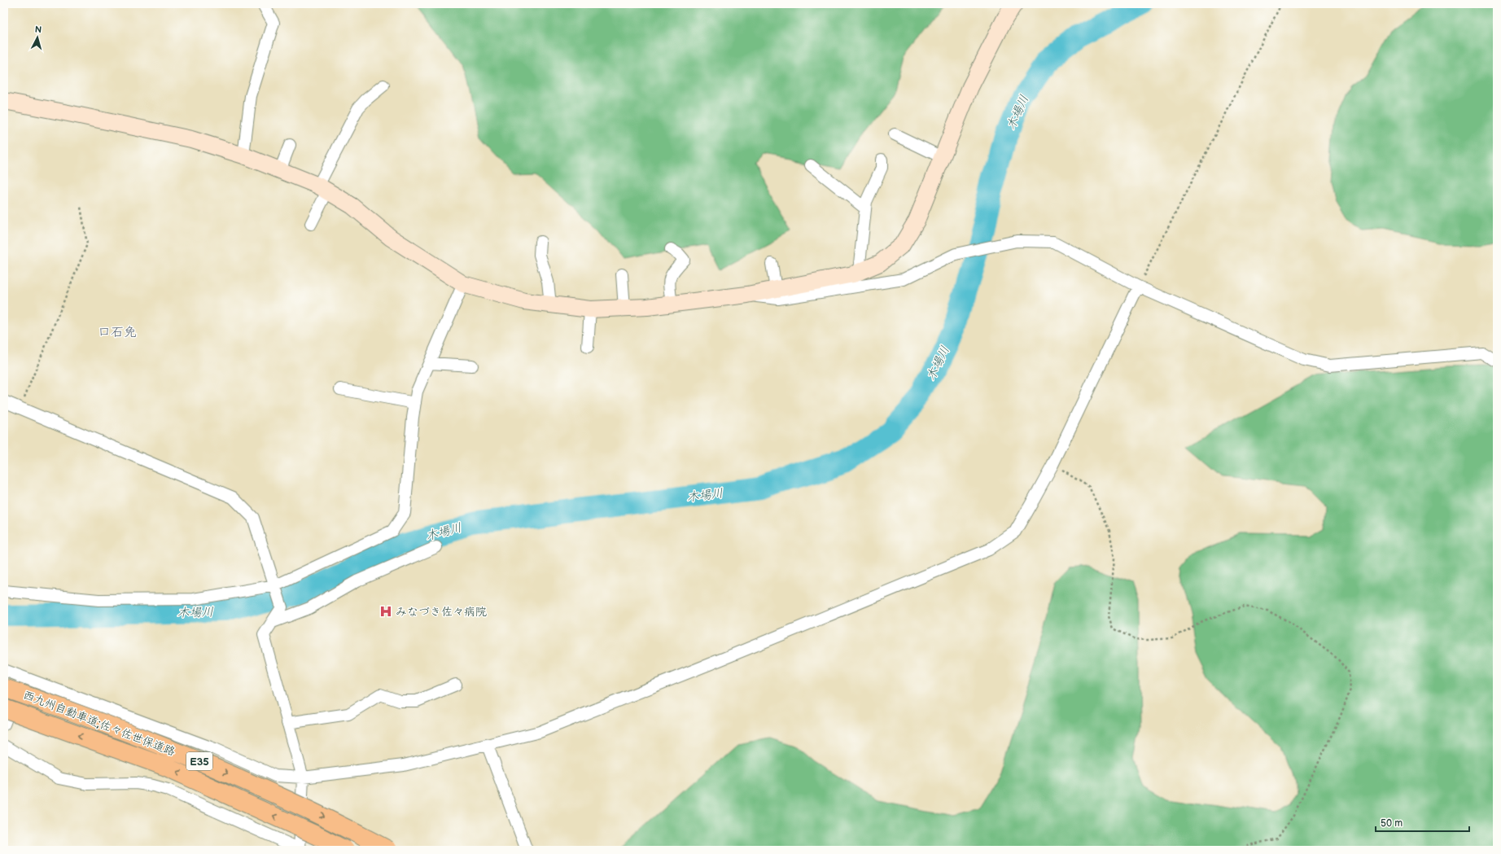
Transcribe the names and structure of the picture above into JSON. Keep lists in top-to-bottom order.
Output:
{
  "streets": {
    "highway": ["西九州自動車道;佐々佐世保道路", "E35"]
  },
  "districts": ["口石免"],
  "water": ["木場川"],
  "places": {
    "hospital": ["みなづき佐々病院"]
  },
  "scale_bar": "50 m",
  "north": "top"
}
